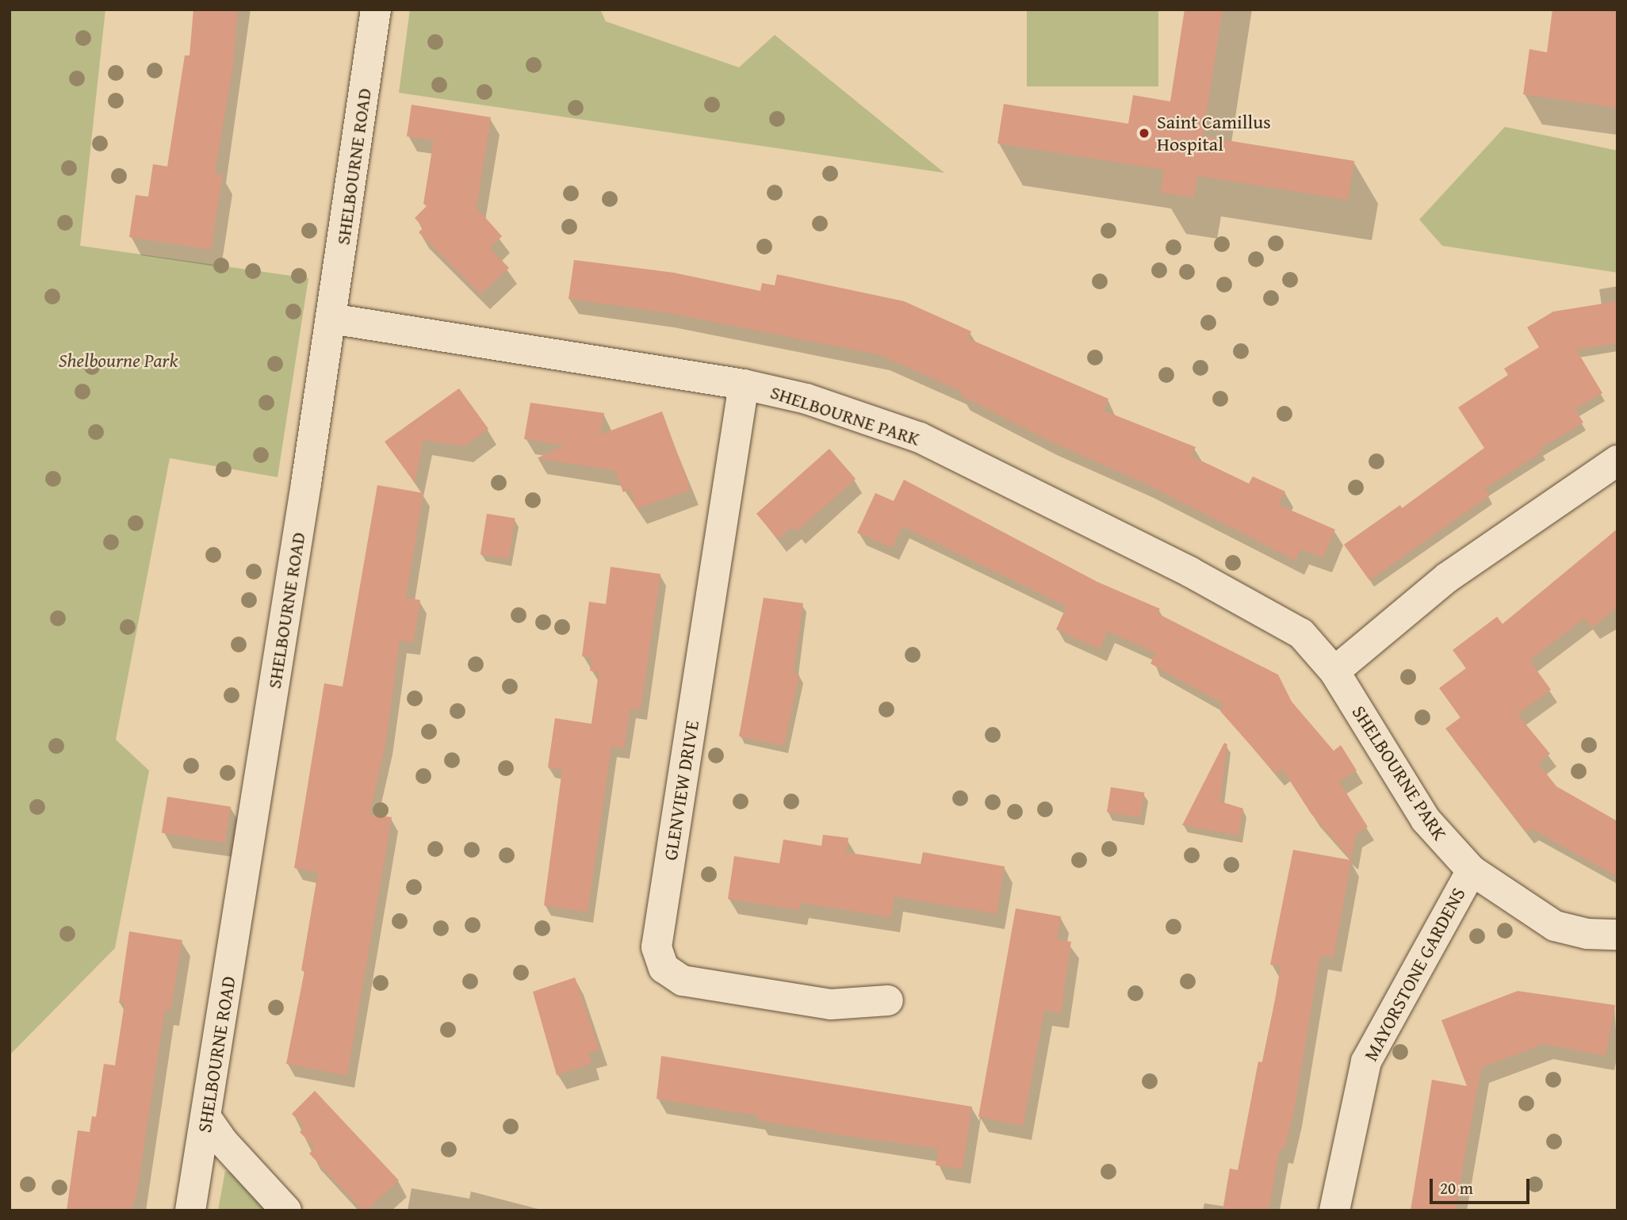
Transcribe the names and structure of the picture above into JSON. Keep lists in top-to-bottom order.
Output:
{
  "streets": {
    "street": [
      "SHELBOURNE ROAD",
      "SHELBOURNE PARK",
      "GLENVIEW DRIVE",
      "MAYORSTONE GARDENS"
    ]
  },
  "crossings": [
    ["SHELBOURNE ROAD", "SHELBOURNE PARK"],
    ["SHELBOURNE PARK", "GLENVIEW DRIVE"],
    ["SHELBOURNE PARK", "MAYORSTONE GARDENS"]
  ],
  "parks": ["Shelbourne Park"],
  "places": ["Saint Camillus Hospital"],
  "scale_bar": "20 m"
}
